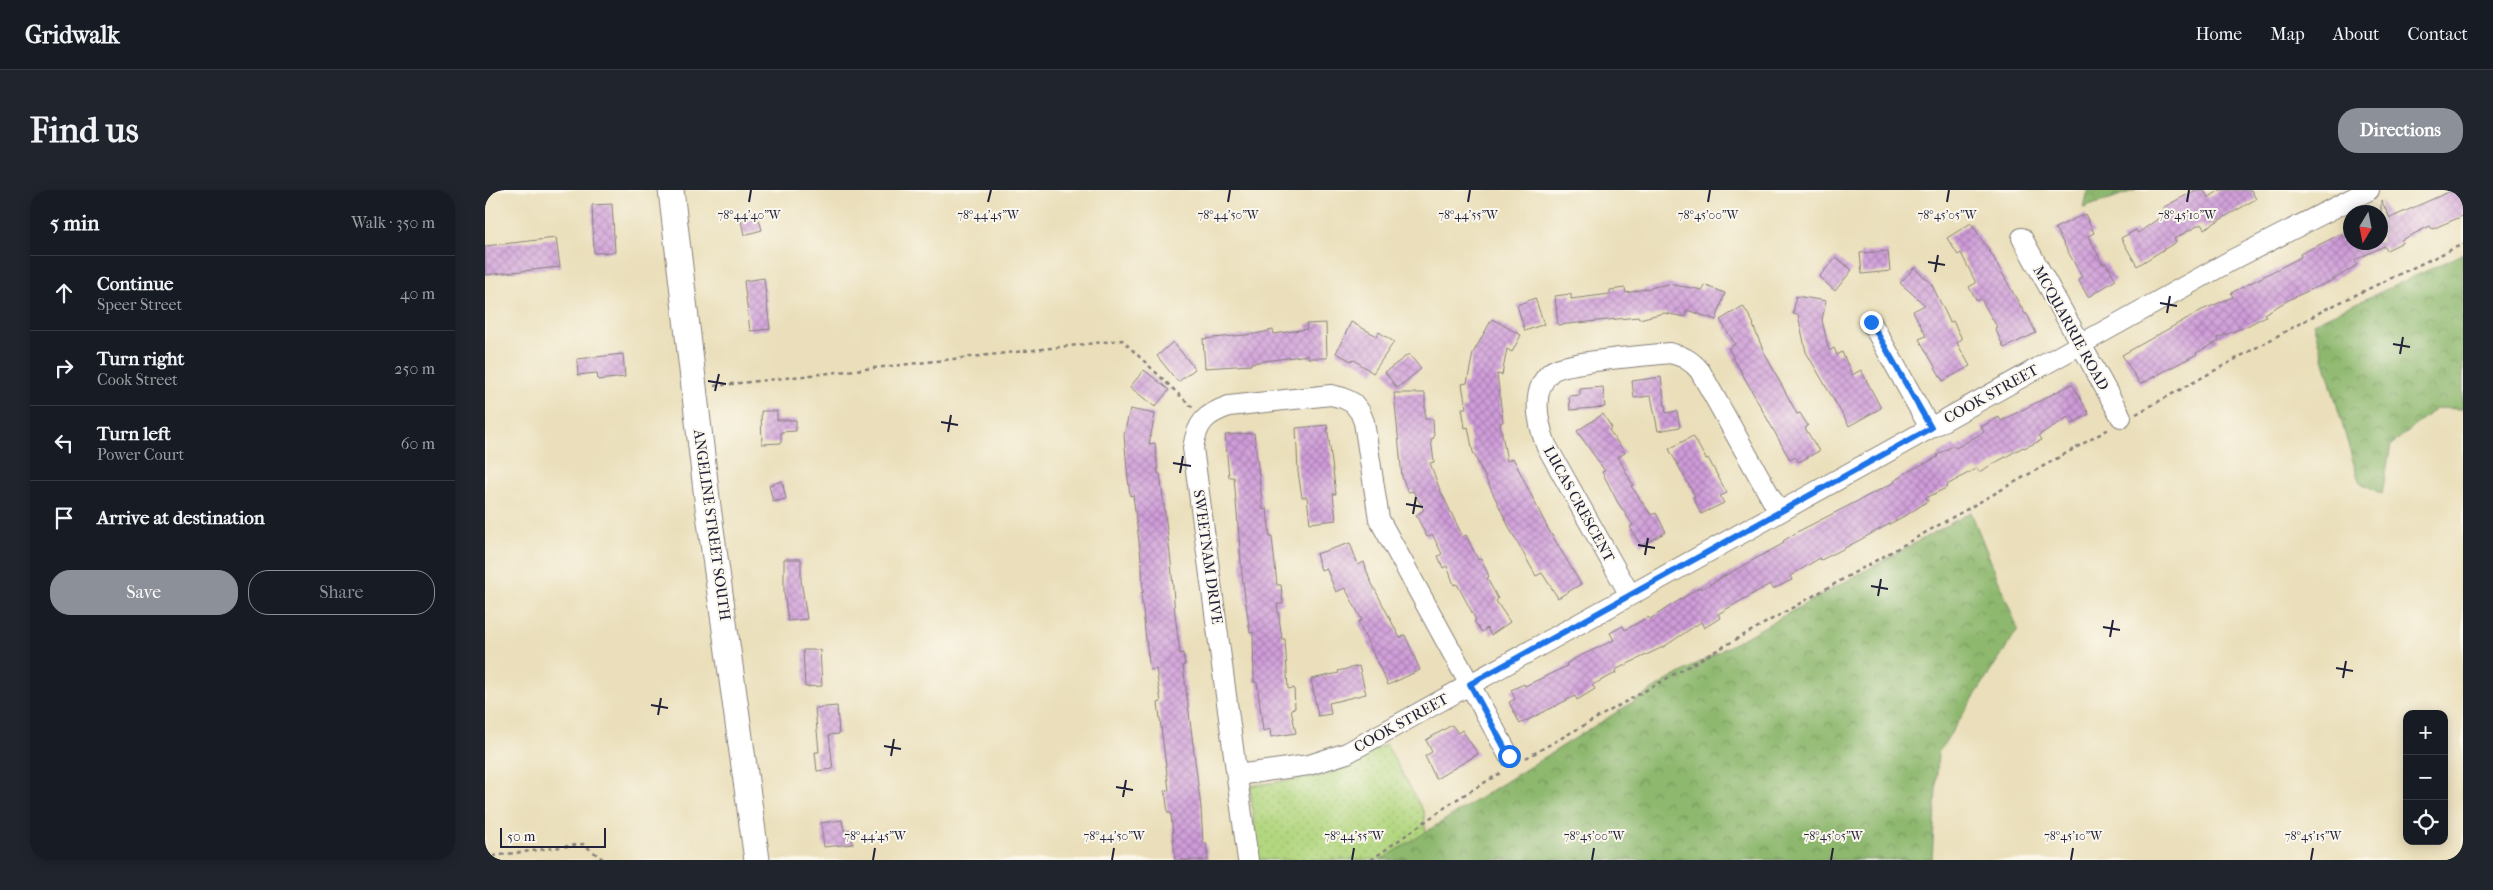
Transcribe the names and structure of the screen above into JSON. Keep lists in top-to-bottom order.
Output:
{
  "streets": {
    "main road": ["ANGELINE STREET SOUTH"],
    "street": [
      "MCQUARRIE ROAD",
      "COOK STREET",
      "LUCAS CRESCENT",
      "SWEETNAM DRIVE"
    ]
  },
  "crossings": [
    ["MCQUARRIE ROAD", "COOK STREET"],
    ["COOK STREET", "LUCAS CRESCENT"],
    ["COOK STREET", "SWEETNAM DRIVE"]
  ],
  "scale_bar": "50 m",
  "north": "bottom",
  "page": {
    "header": "Gridwalk",
    "nav": [
      "Home",
      "Map",
      "About",
      "Contact"
    ],
    "buttons": [
      "Directions",
      ["Save", "Share"]
    ],
    "title": "Find us",
    "heading": ["5 min", "Walk · 350 m"],
    "list": [
      ["Continue", "Speer Street", "40 m"],
      ["Turn right", "Cook Street", "250 m"],
      ["Turn left", "Power Court", "60 m"],
      "Arrive at destination"
    ],
    "map_buttons": ["+", "−"],
    "scale": "50 m"
  },
  "coordinates": [
    "78°44'40\"W",
    "78°44'45\"W",
    "78°44'50\"W",
    "78°44'55\"W",
    "78°45'00\"W",
    "78°45'05\"W",
    "78°45'10\"W",
    "78°45'15\"W"
  ]
}
